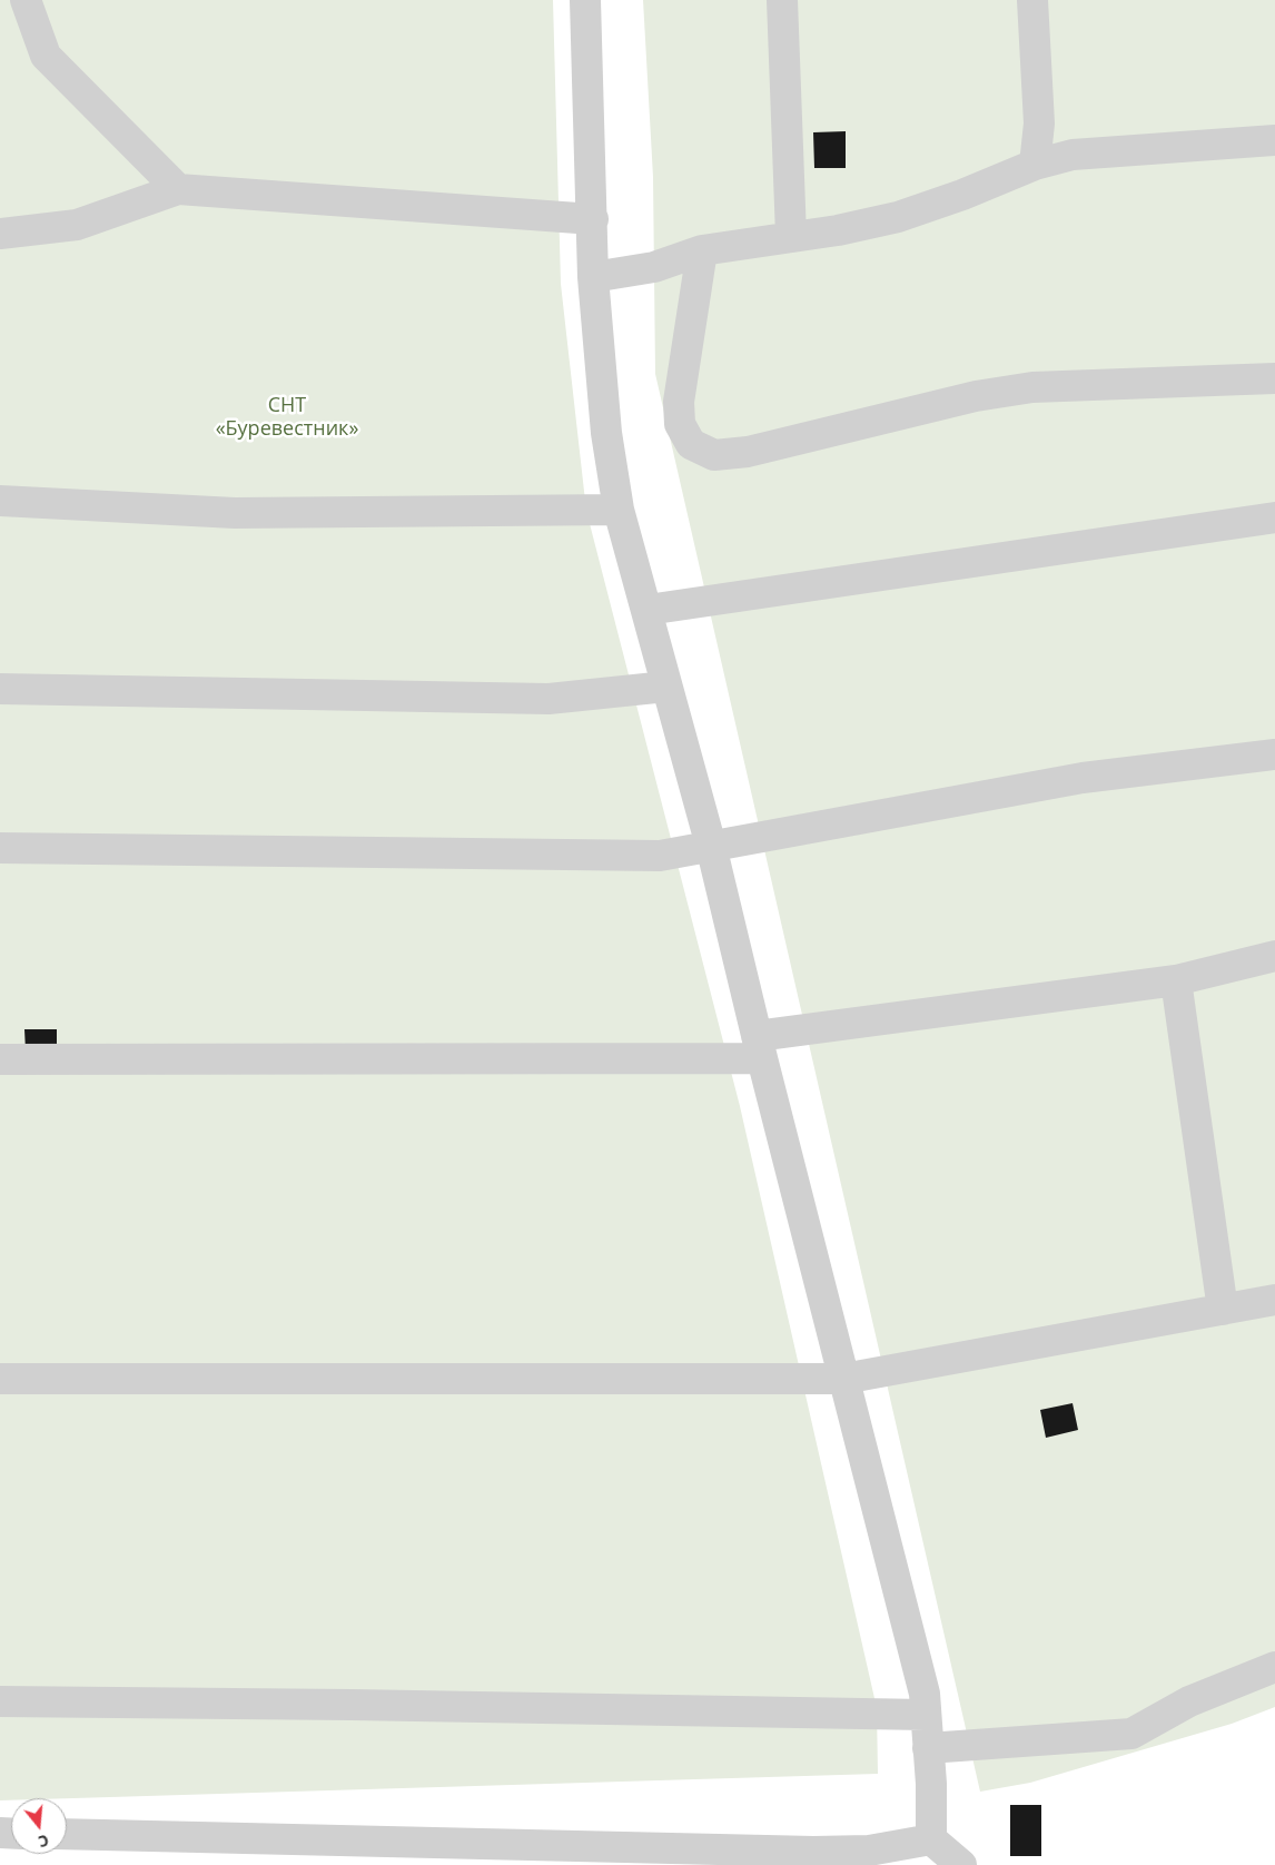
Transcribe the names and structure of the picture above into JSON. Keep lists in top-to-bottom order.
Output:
{
  "parks": ["СНТ «Буревестник»"],
  "north": "bottom"
}
